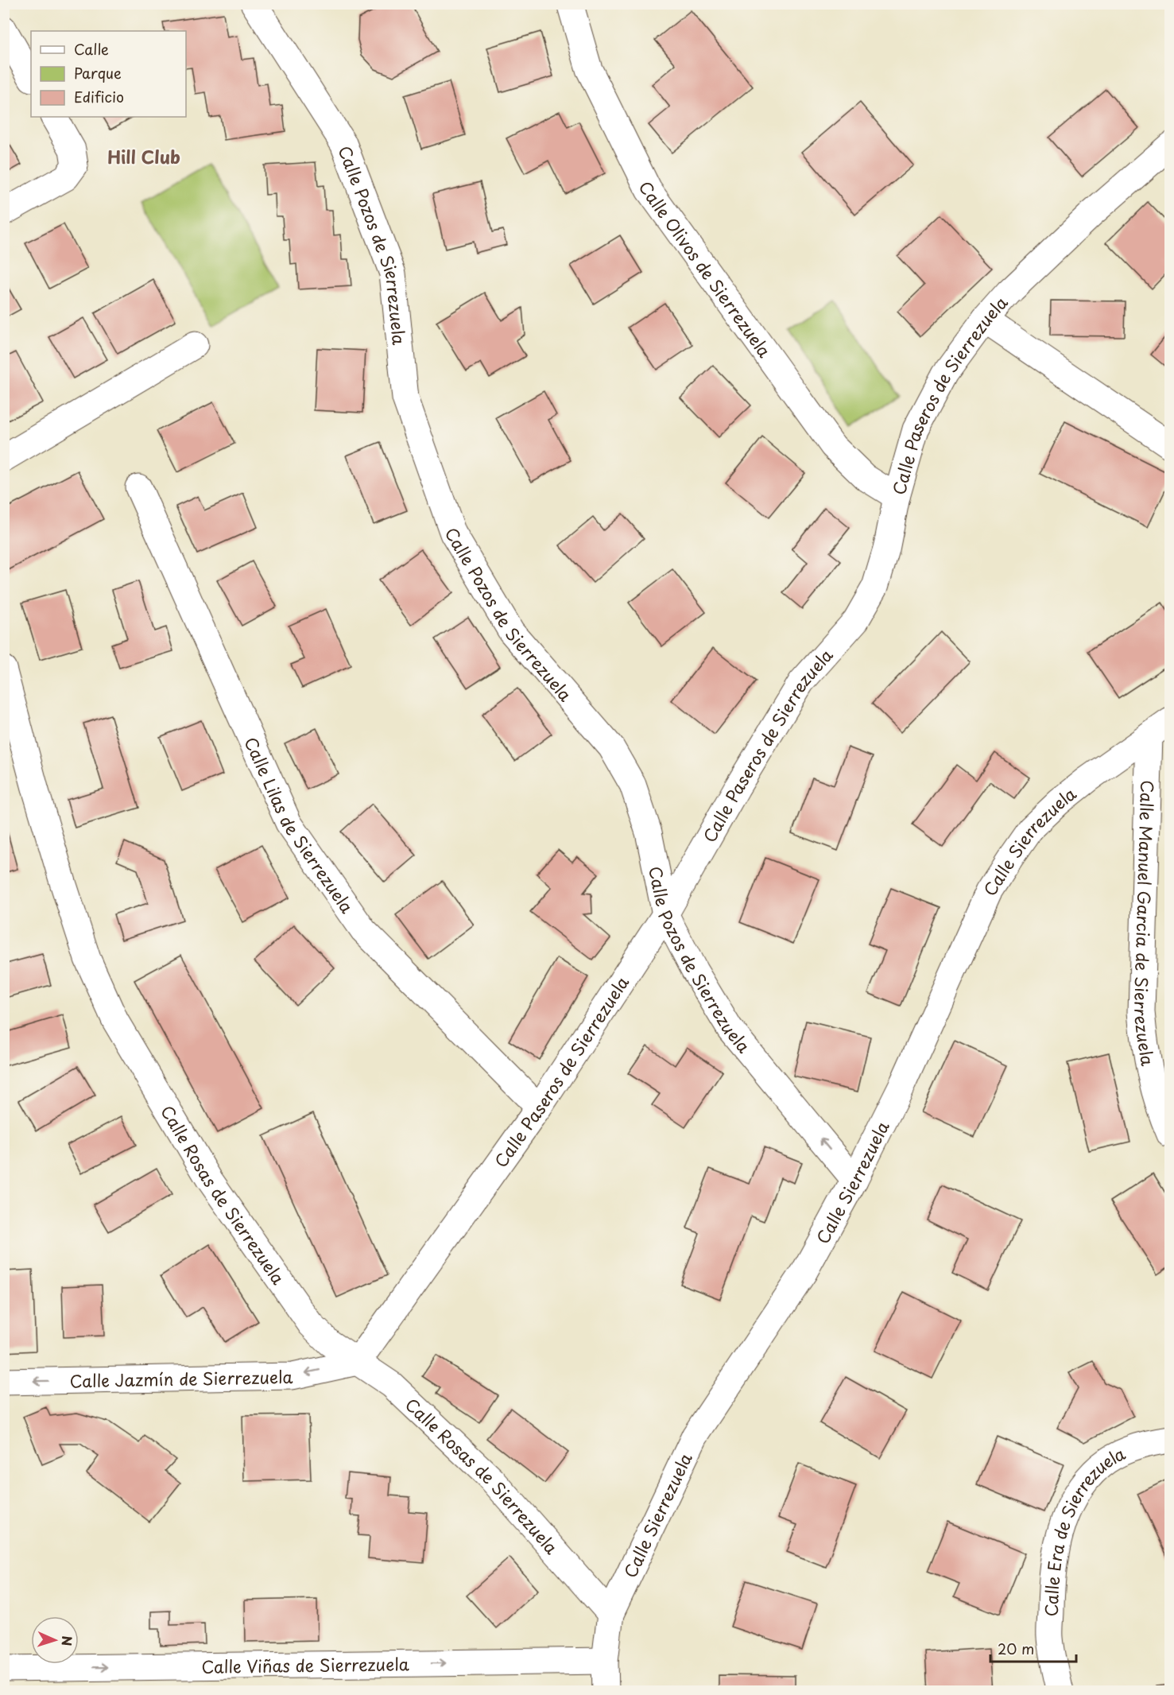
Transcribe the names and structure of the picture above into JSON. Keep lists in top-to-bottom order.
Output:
{
  "streets": {
    "street": [
      "Calle Pozos de Sierrezuela",
      "Calle Olivos de Sierrezuela",
      "Calle Paseros de Sierrezuela",
      "Calle Lilas de Sierrezuela",
      "Calle Sierrezuela",
      "Calle Manuel Garcia de Sierrezuela",
      "Calle Rosas de Sierrezuela",
      "Calle Jazmín de Sierrezuela",
      "Calle Era de Sierrezuela",
      "Calle Viñas de Sierrezuela"
    ]
  },
  "crossings": [
    ["Calle Pozos de Sierrezuela", "Calle Paseros de Sierrezuela"],
    ["Calle Pozos de Sierrezuela", "Calle Sierrezuela"],
    ["Calle Olivos de Sierrezuela", "Calle Paseros de Sierrezuela"],
    ["Calle Paseros de Sierrezuela", "Calle Lilas de Sierrezuela"],
    ["Calle Paseros de Sierrezuela", "Calle Rosas de Sierrezuela"],
    ["Calle Paseros de Sierrezuela", "Calle Jazmín de Sierrezuela"],
    ["Calle Sierrezuela", "Calle Manuel Garcia de Sierrezuela"],
    ["Calle Sierrezuela", "Calle Rosas de Sierrezuela"],
    ["Calle Sierrezuela", "Calle Viñas de Sierrezuela"],
    ["Calle Rosas de Sierrezuela", "Calle Jazmín de Sierrezuela"]
  ],
  "one_way": ["Calle Jazmín de Sierrezuela", "Calle Viñas de Sierrezuela"],
  "districts": ["Hill Club"],
  "legend": ["Calle", "Parque", "Edificio"],
  "scale_bar": "20 m",
  "north": "right"
}
